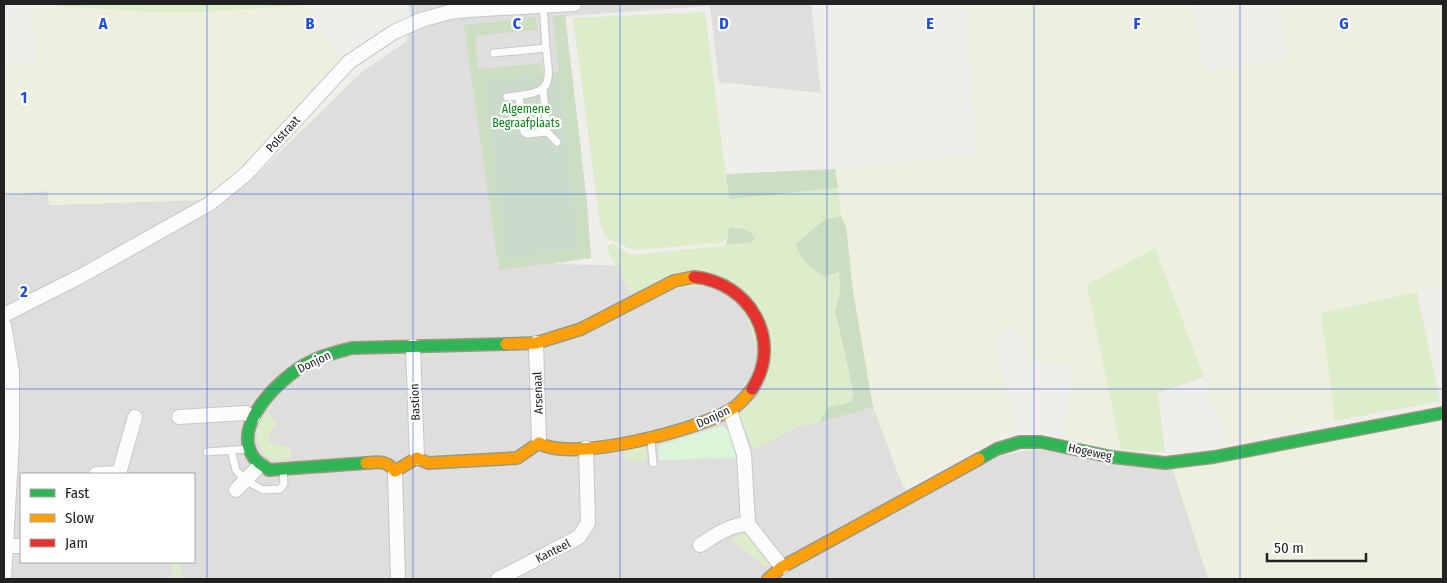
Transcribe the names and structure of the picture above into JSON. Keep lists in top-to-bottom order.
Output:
{
  "streets": {
    "street": [
      "Polstraat",
      "Donjon",
      "Arsenaal",
      "Bastion",
      "Hogeweg",
      "Kanteel"
    ]
  },
  "crossings": [
    ["Donjon", "Arsenaal"],
    ["Donjon", "Bastion"],
    ["Donjon", "Kanteel"]
  ],
  "parks": ["Algemene Begraafplaats"],
  "legend": ["Fast", "Slow", "Jam"],
  "scale_bar": "50 m",
  "grid": {
    "columns": [
      "A",
      "B",
      "C",
      "D",
      "E",
      "F",
      "G"
    ],
    "rows": ["1", "2"]
  }
}
